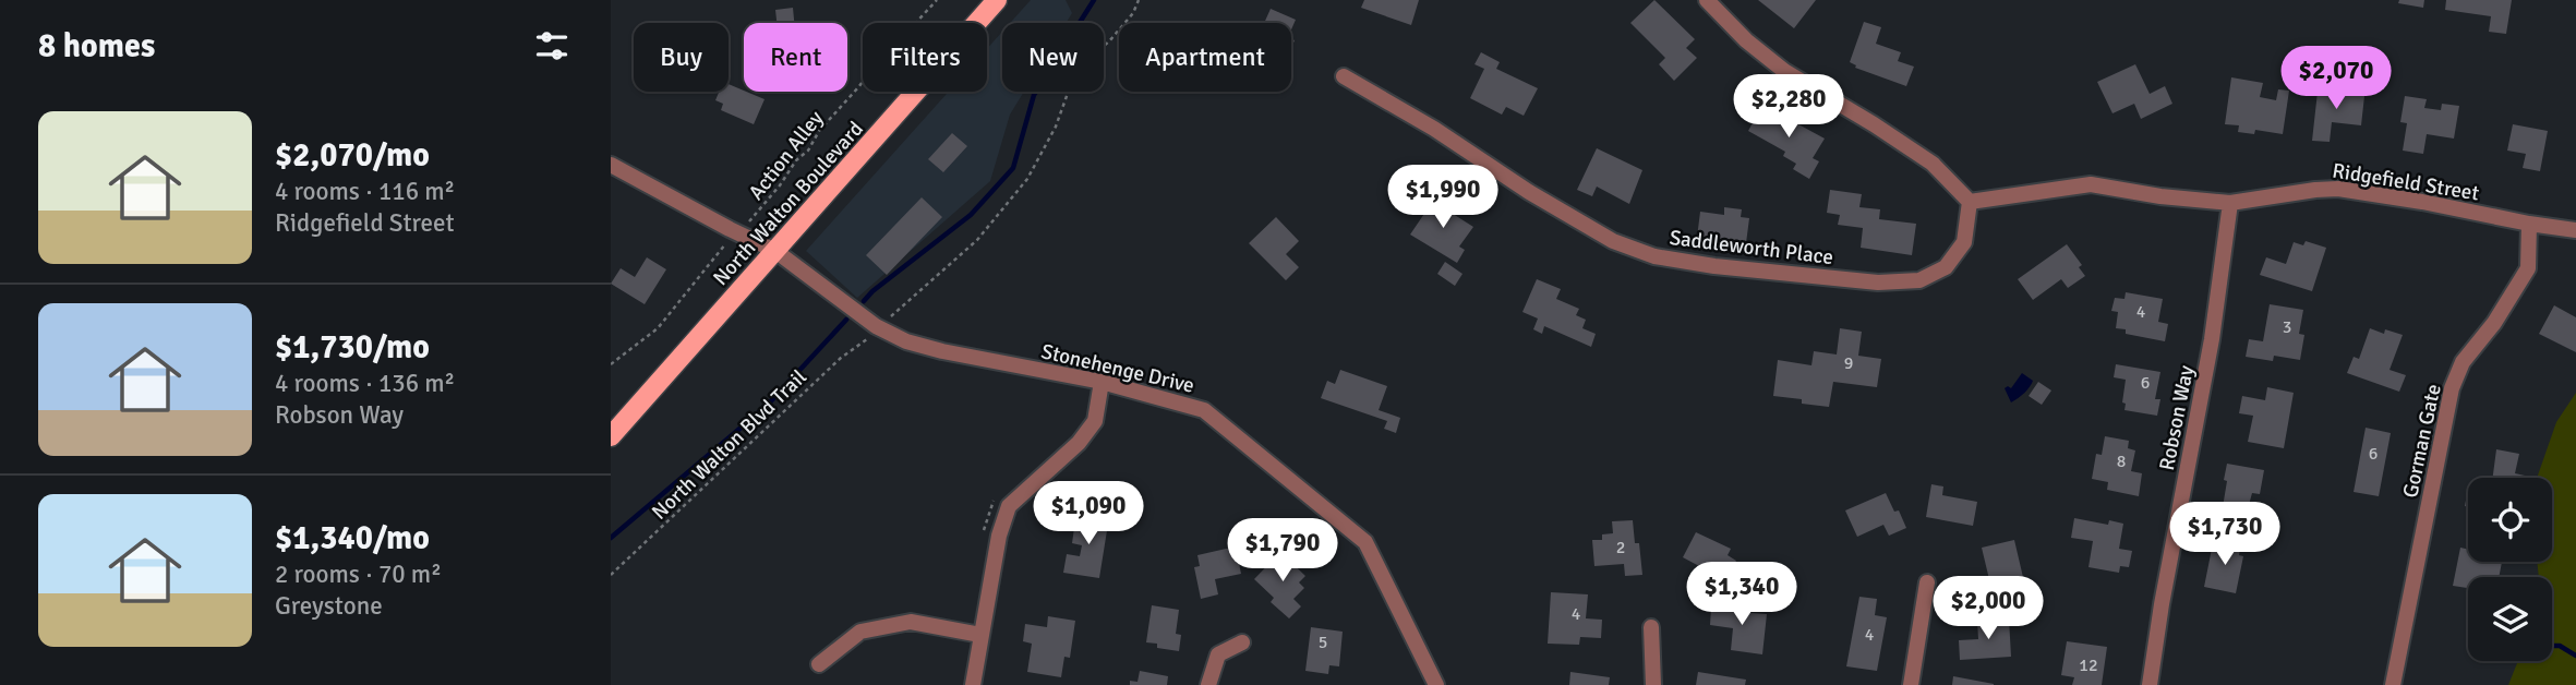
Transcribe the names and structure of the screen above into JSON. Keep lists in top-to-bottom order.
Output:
{
  "streets": {
    "main road": ["North Walton Boulevard"],
    "street": [
      "Ridgefield Street",
      "Saddleworth Place",
      "Stonehenge Drive",
      "Robson Way",
      "Gorman Gate"
    ],
    "path": ["Action Alley", "North Walton Blvd Trail"]
  },
  "crossings": [
    ["Ridgefield Street", "Saddleworth Place"],
    ["Ridgefield Street", "Robson Way"],
    ["Ridgefield Street", "Gorman Gate"],
    ["North Walton Boulevard", "Stonehenge Drive"]
  ],
  "house_numbers": [
    "4",
    "3",
    "9",
    "6",
    "6",
    "8",
    "2",
    "4",
    "4",
    "5",
    "12"
  ],
  "page": {
    "heading": "8 homes",
    "chip": [
      "Buy",
      "Rent",
      "Filters",
      "New",
      "Apartment"
    ],
    "price": [
      "$2,070",
      "$2,280",
      "$1,990",
      "$1,090",
      "$1,730",
      "$1,790",
      "$1,340",
      "$2,000"
    ],
    "list": [
      {
        "name": "$2,070/mo",
        "note": "4 rooms · 116 m² · Ridgefield Street"
      },
      {
        "name": "$1,730/mo",
        "note": "4 rooms · 136 m² · Robson Way"
      },
      {
        "name": "$1,340/mo",
        "note": "2 rooms · 70 m² · Greystone"
      }
    ]
  }
}
